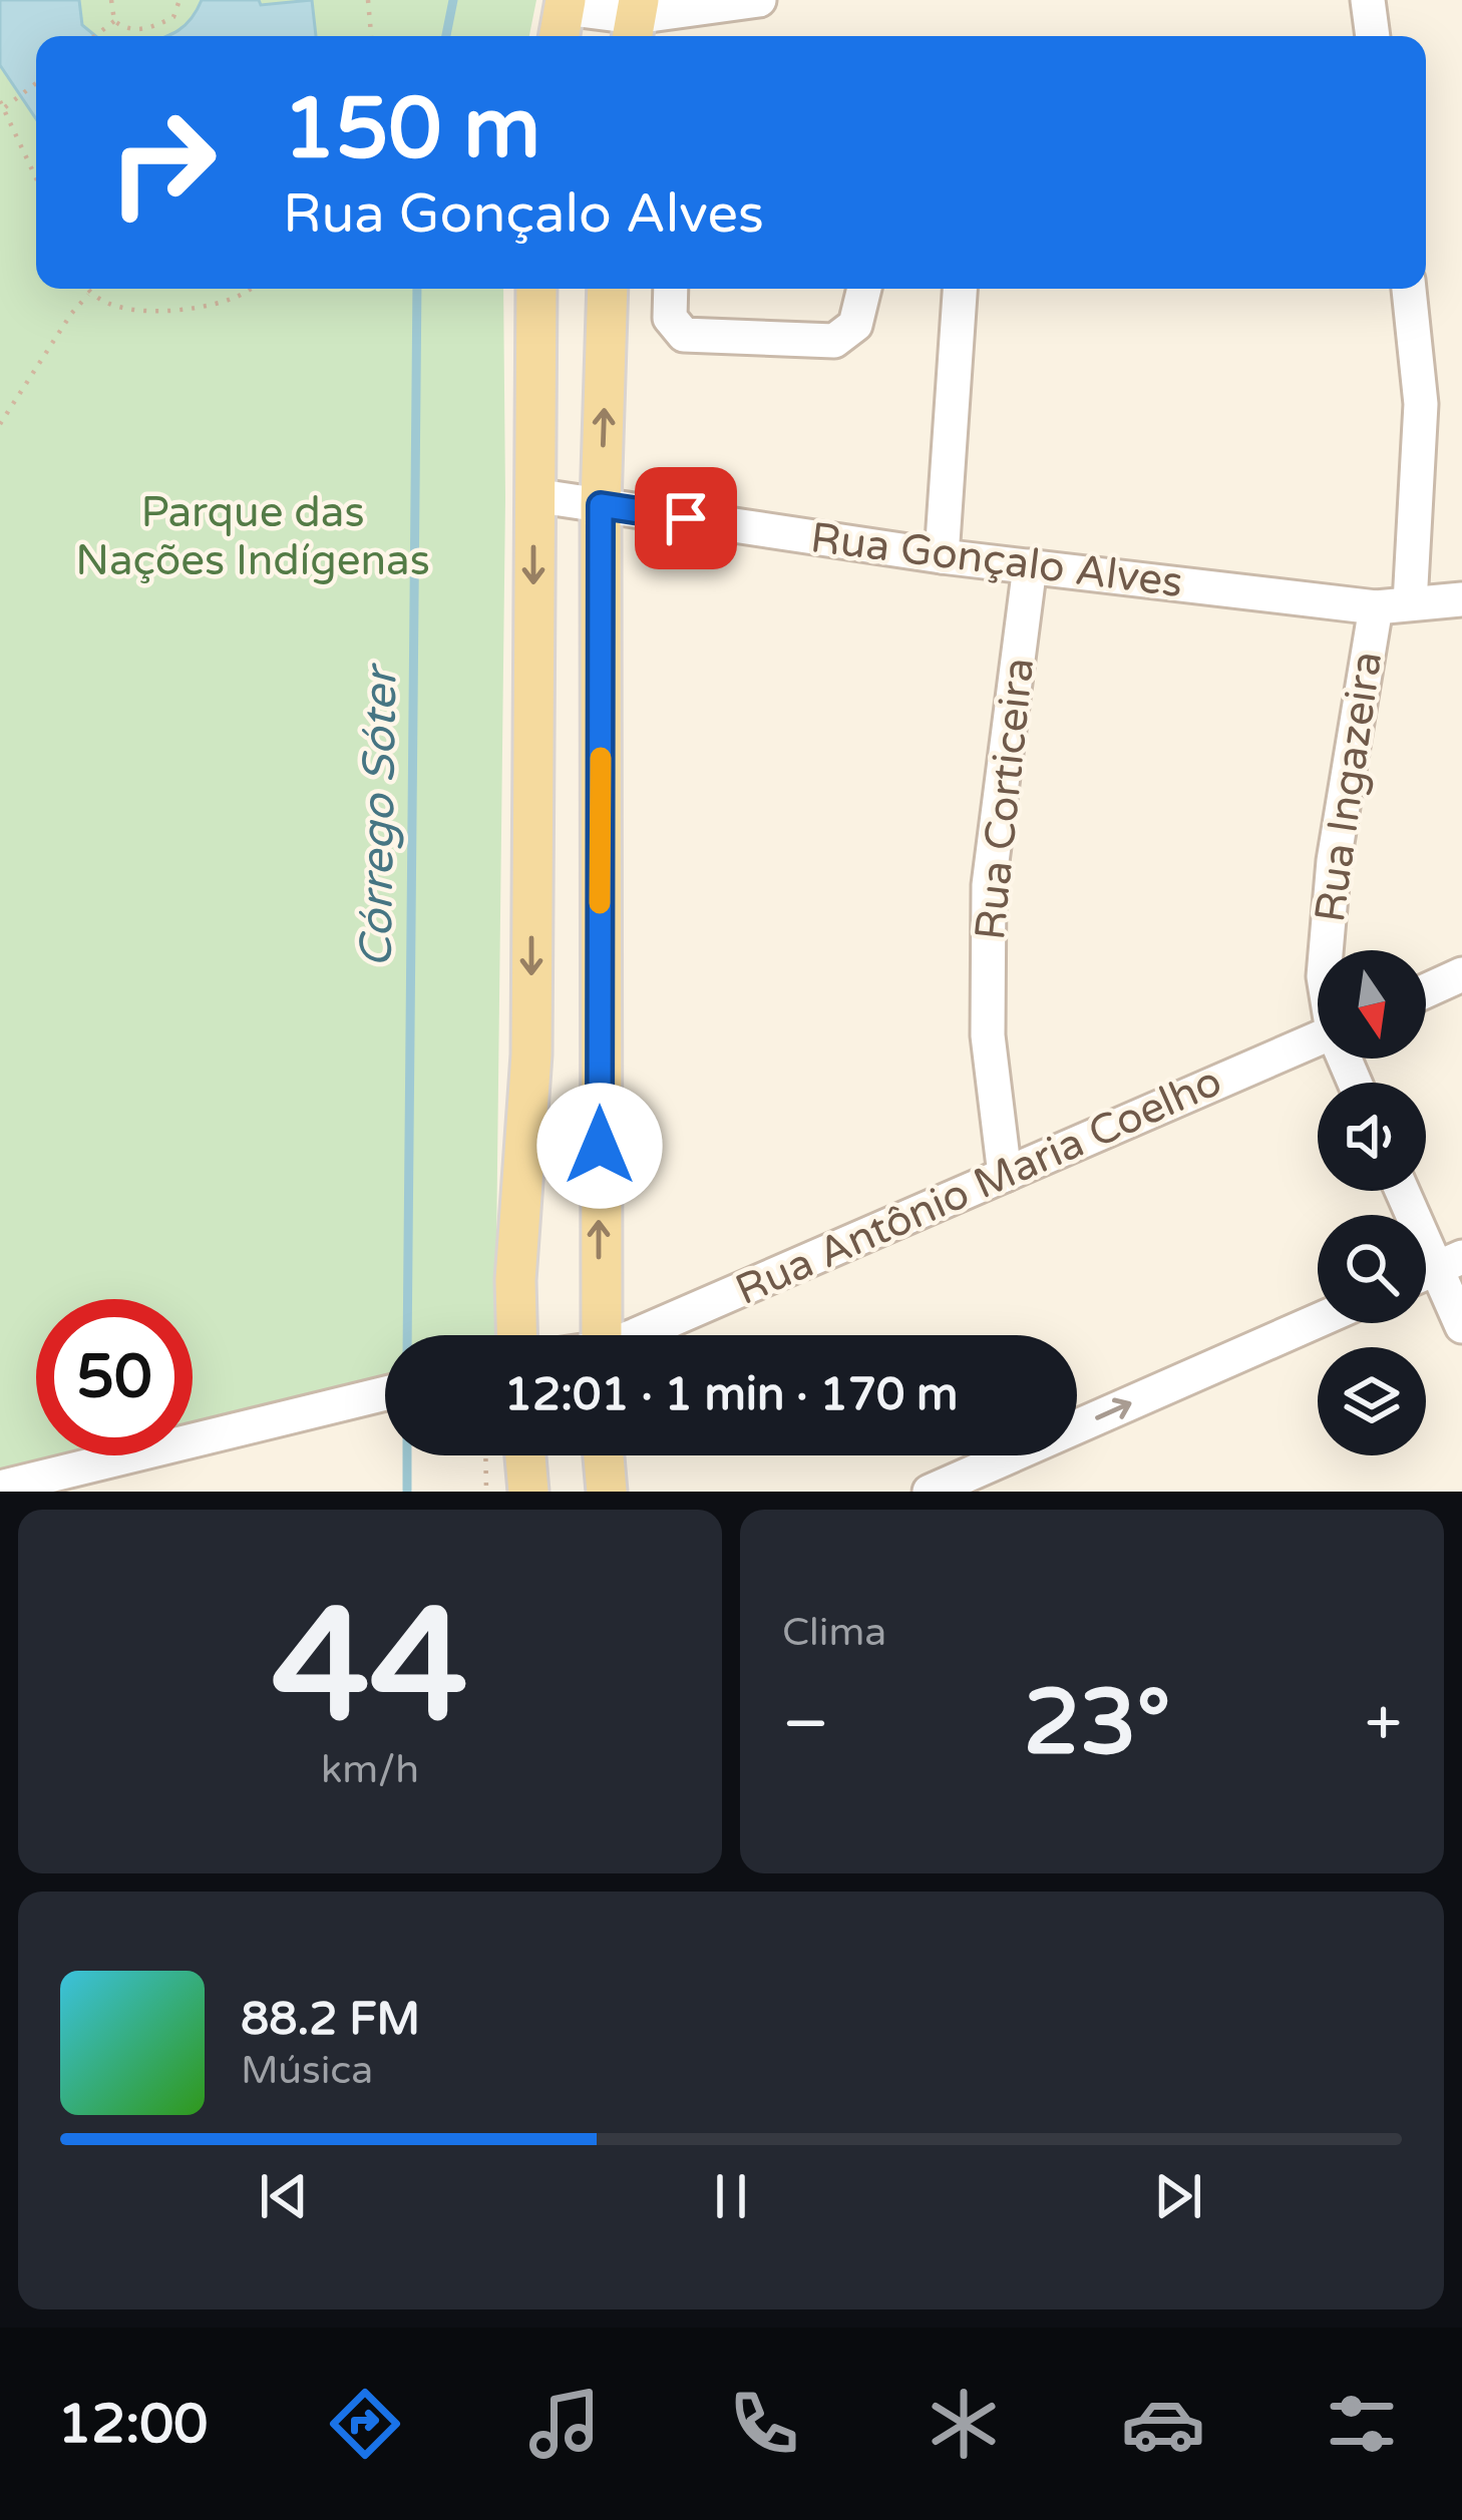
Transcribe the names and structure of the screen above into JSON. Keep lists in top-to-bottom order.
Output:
{
  "streets": {
    "street": [
      "Rua Gonçalo Alves",
      "Rua Ingazeira",
      "Rua Corticeira",
      "Rua Antônio Maria Coelho"
    ]
  },
  "crossings": [
    ["Rua Gonçalo Alves", "Rua Ingazeira"],
    ["Rua Gonçalo Alves", "Rua Corticeira"],
    ["Rua Corticeira", "Rua Antônio Maria Coelho"]
  ],
  "water": ["Córrego Sóter"],
  "parks": ["Parque das Nações Indígenas"],
  "north": "bottom",
  "page": {
    "turn": ["150 m", "Rua Gonçalo Alves"],
    "limit": "50",
    "trip": "12:01 · 1 min · 170 m",
    "tile": [
      ["44", "km/h"],
      "Clima"
    ],
    "heat": ["−", "23°", "+"],
    "song": ["88.2 FM", "Música"],
    "tabs": "12:00"
  }
}
